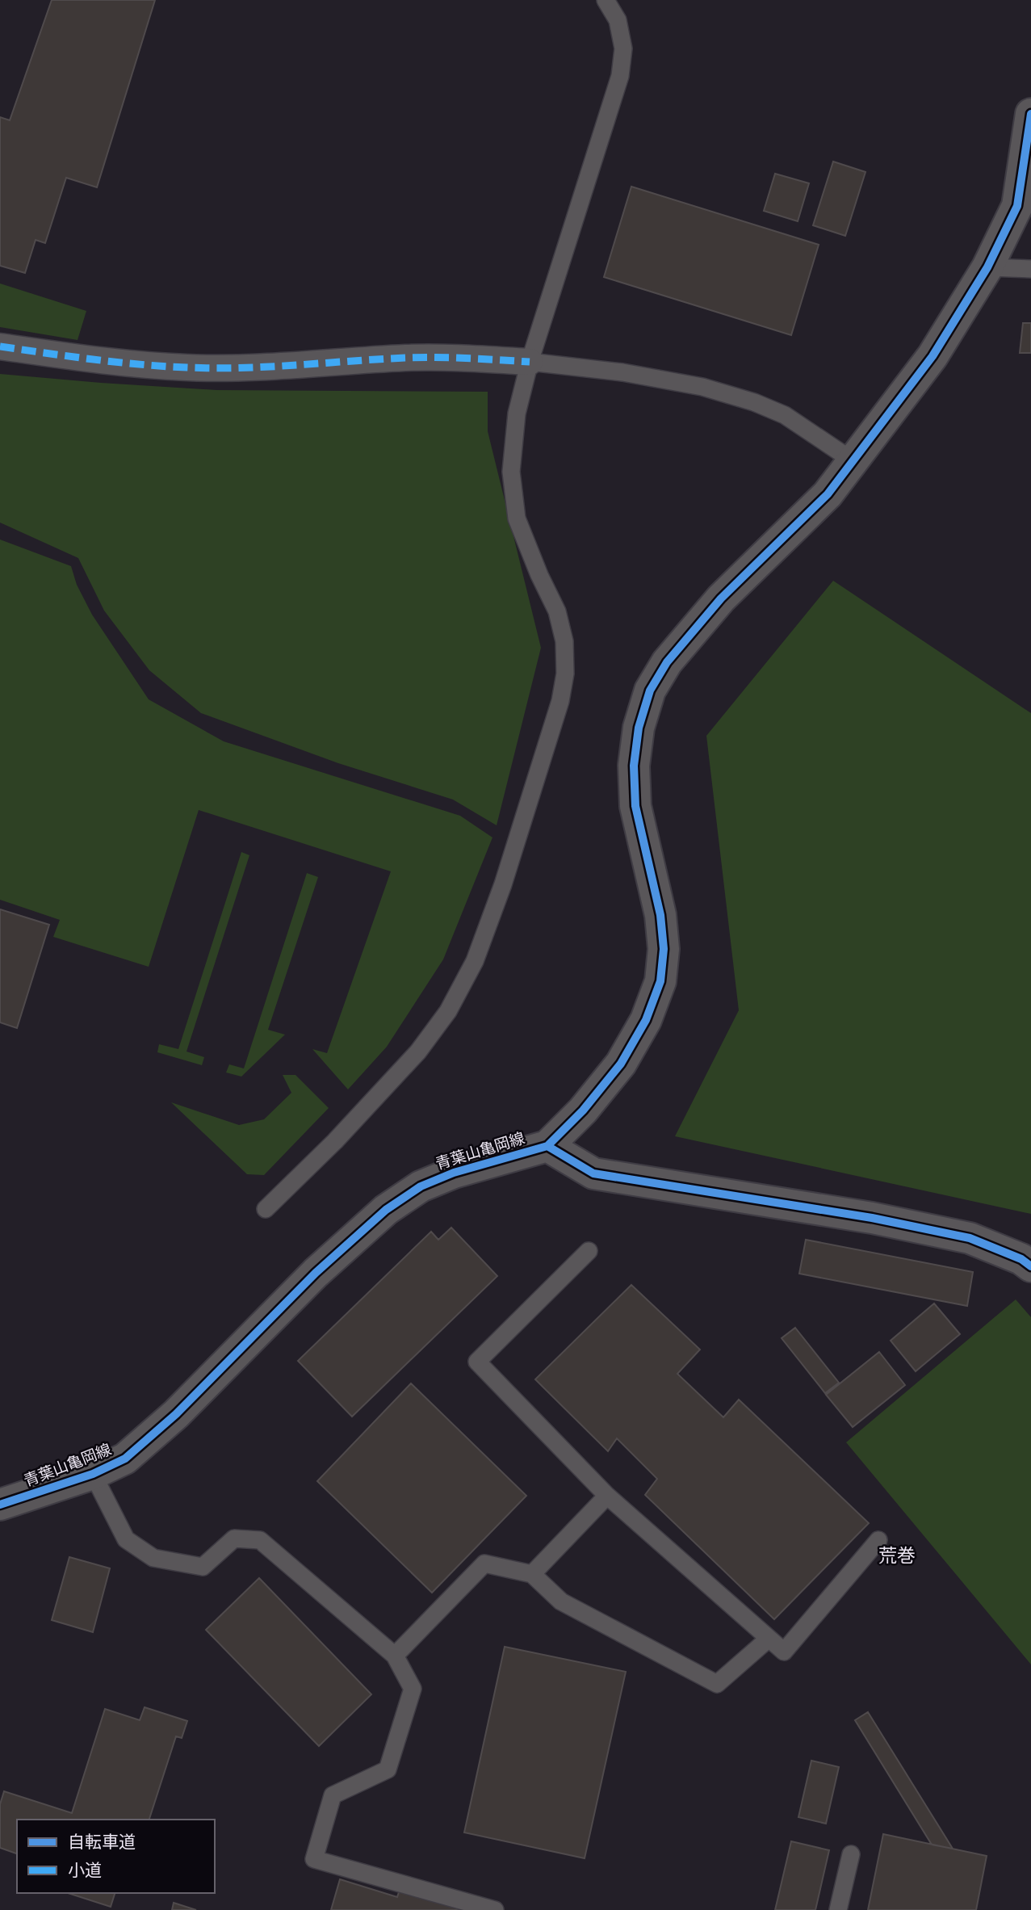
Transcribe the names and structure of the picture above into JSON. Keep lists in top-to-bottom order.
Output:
{
  "streets": {
    "street": ["青葉山亀岡線"]
  },
  "districts": ["荒巻"],
  "legend": ["自転車道", "小道"]
}
